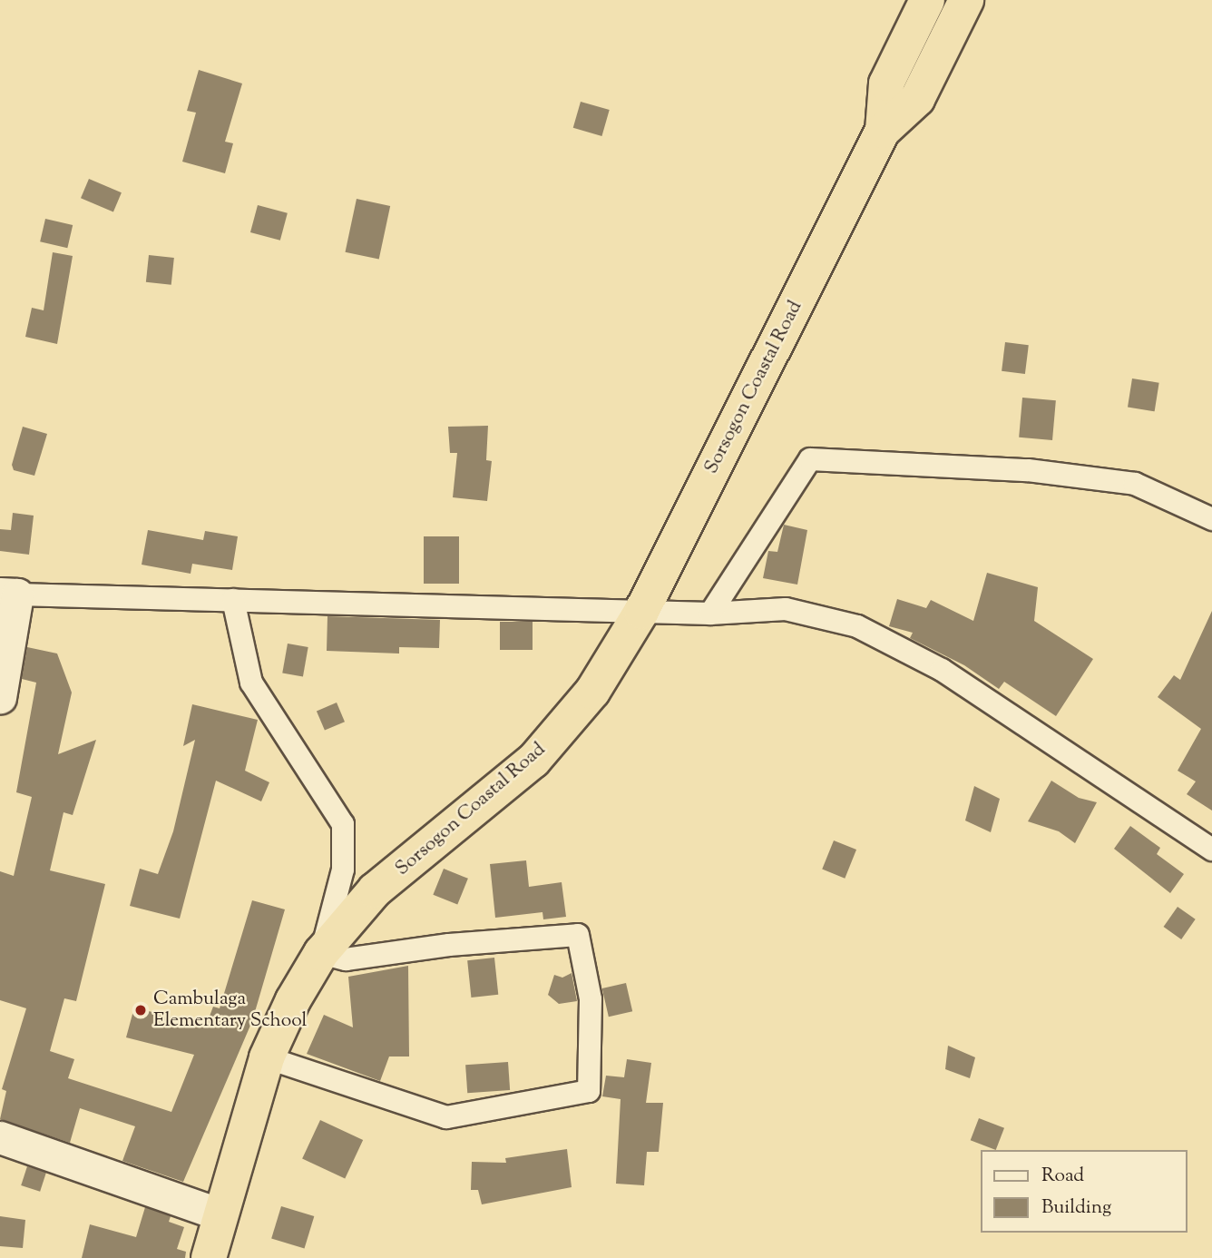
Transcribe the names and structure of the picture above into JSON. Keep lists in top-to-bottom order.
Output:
{
  "streets": {
    "highway": ["Sorsogon Coastal Road"]
  },
  "places": ["Cambulaga Elementary School"],
  "legend": ["Road", "Building"]
}
